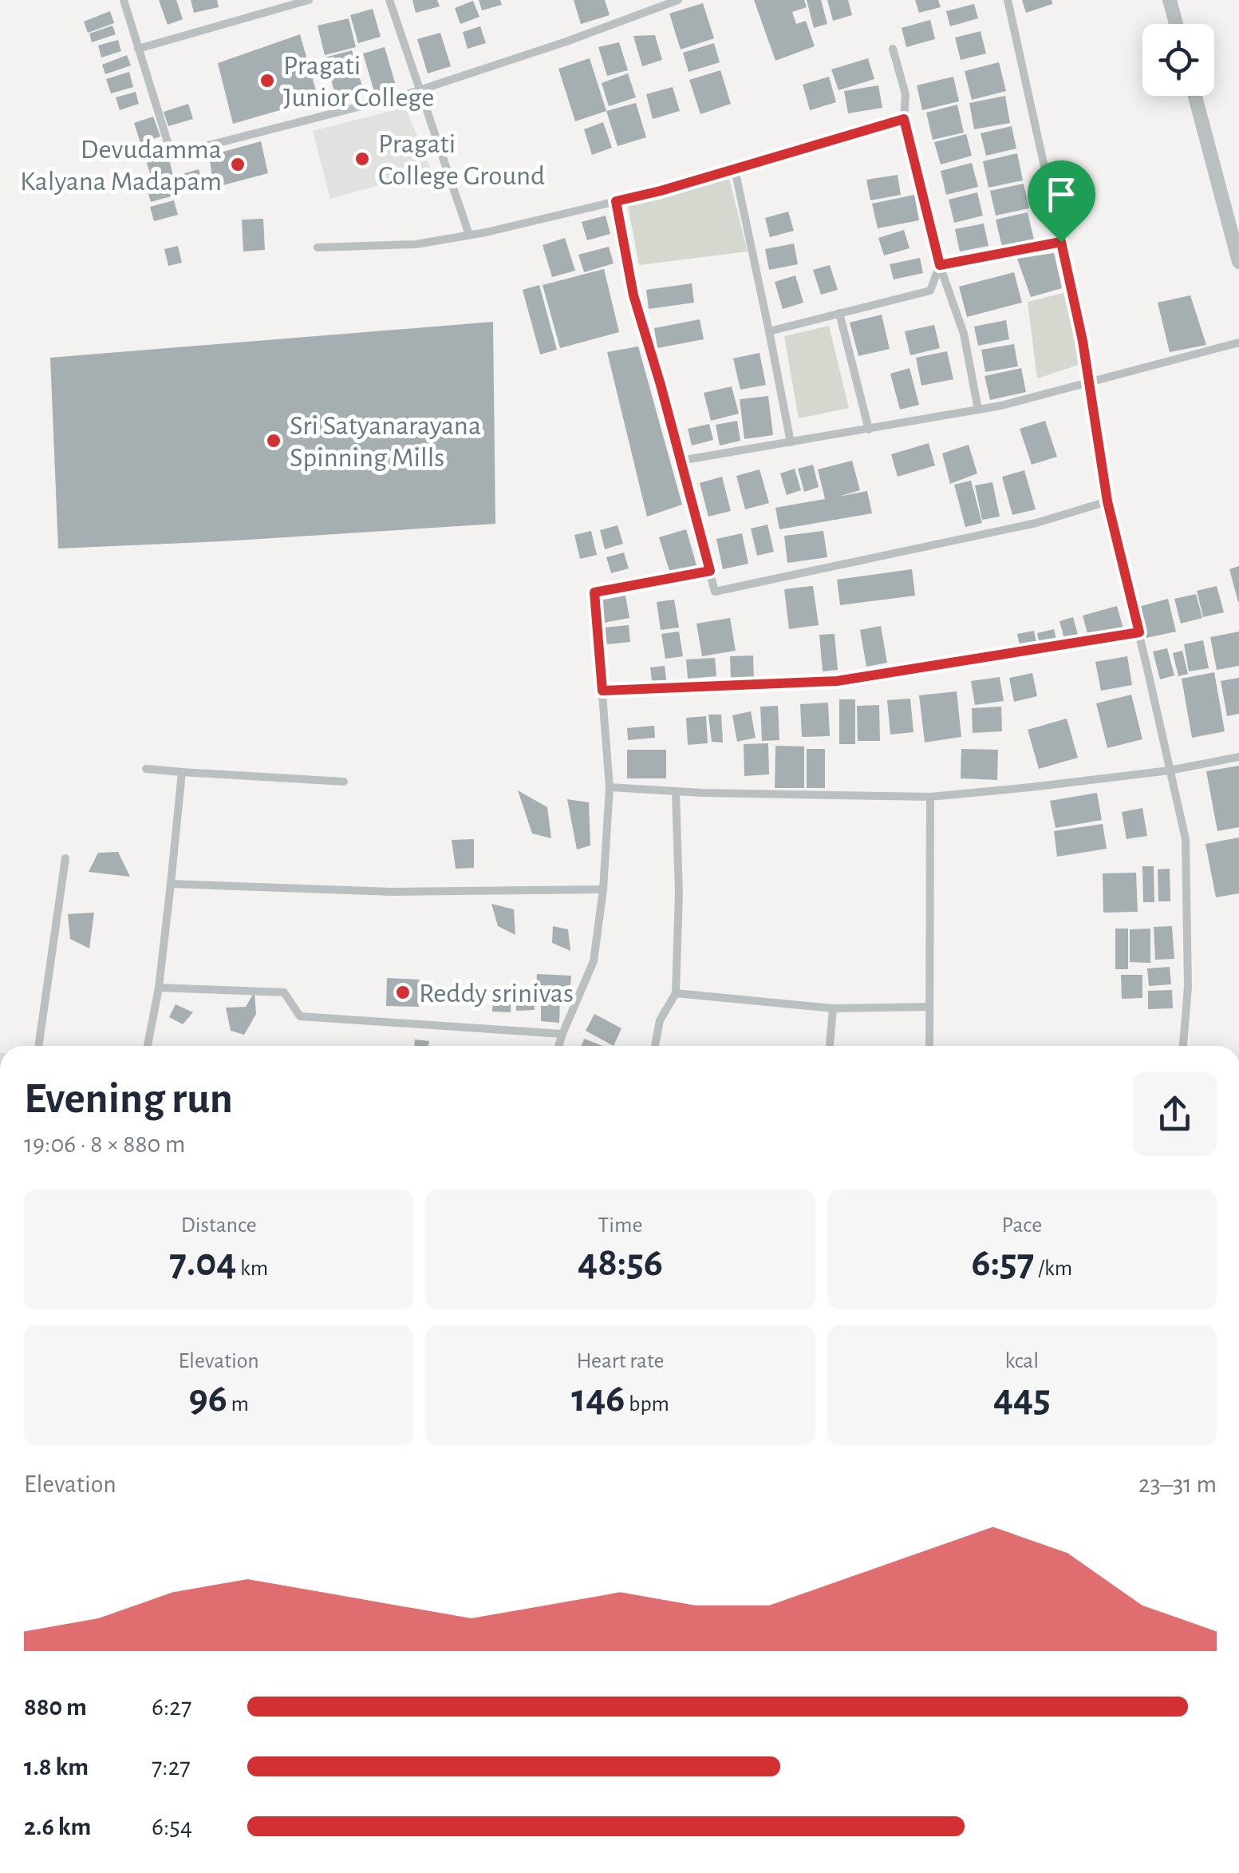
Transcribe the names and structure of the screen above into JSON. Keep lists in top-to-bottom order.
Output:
{
  "places": [
    "Pragati Junior College",
    "Pragati College Ground",
    "Devudamma Kalyana Madapam",
    "Sri Satyanarayana Spinning Mills",
    "Reddy srinivas"
  ],
  "page": {
    "heading": ["Evening run", "19:06 · 8 × 880 m"],
    "stats": [
      ["Distance", "7.04 km"],
      ["Time", "48:56"],
      ["Pace", "6:57 /km"],
      ["Elevation", "96 m"],
      ["Heart rate", "146 bpm"],
      ["kcal", "445"]
    ],
    "chart": ["Elevation", "23–31 m"],
    "list": [
      {
        "name": "880 m",
        "note": "6:27"
      },
      {
        "name": "1.8 km",
        "note": "7:27"
      },
      {
        "name": "2.6 km",
        "note": "6:54"
      }
    ]
  }
}
